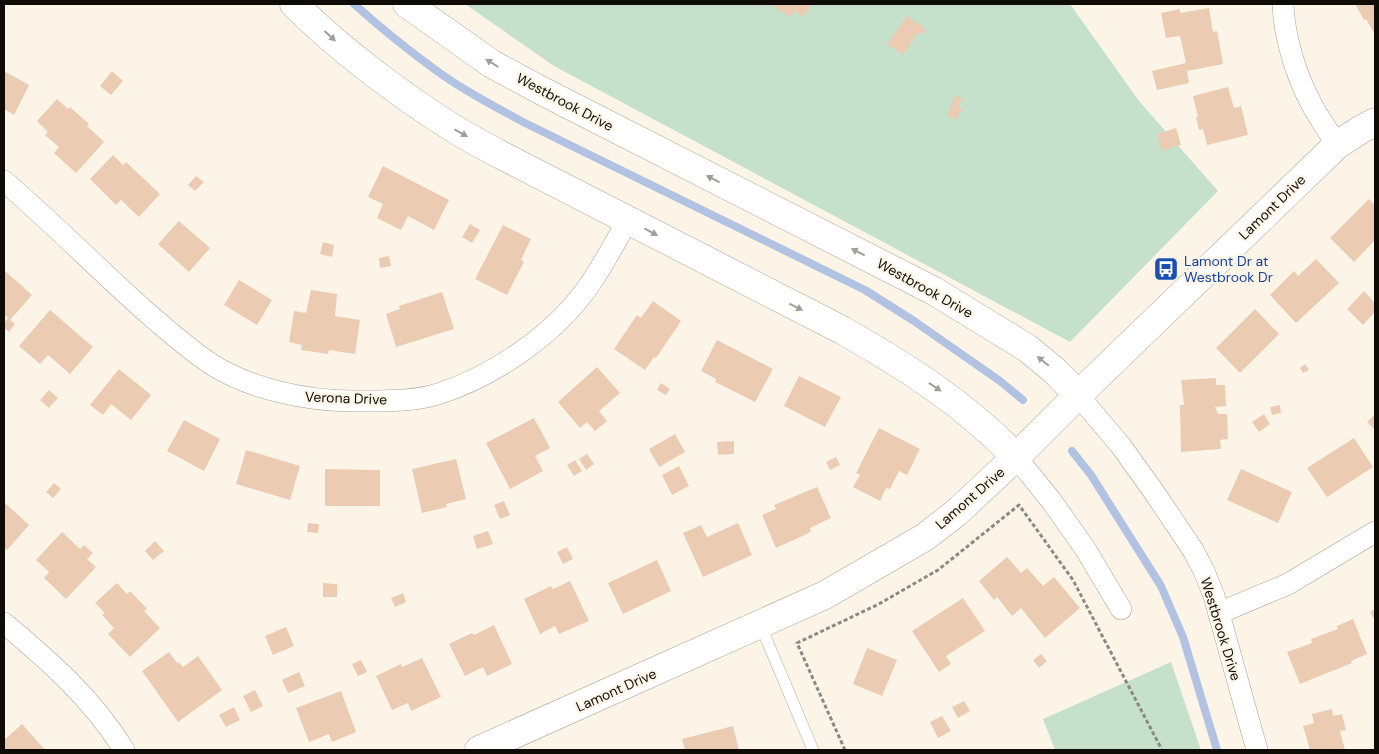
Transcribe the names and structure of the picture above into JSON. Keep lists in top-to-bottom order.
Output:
{
  "streets": {
    "street": ["Westbrook Drive", "Lamont Drive", "Verona Drive"]
  },
  "crossings": [
    ["Westbrook Drive", "Lamont Drive"]
  ],
  "places": {
    "bus stop": ["Lamont Dr at Westbrook Dr"]
  }
}
